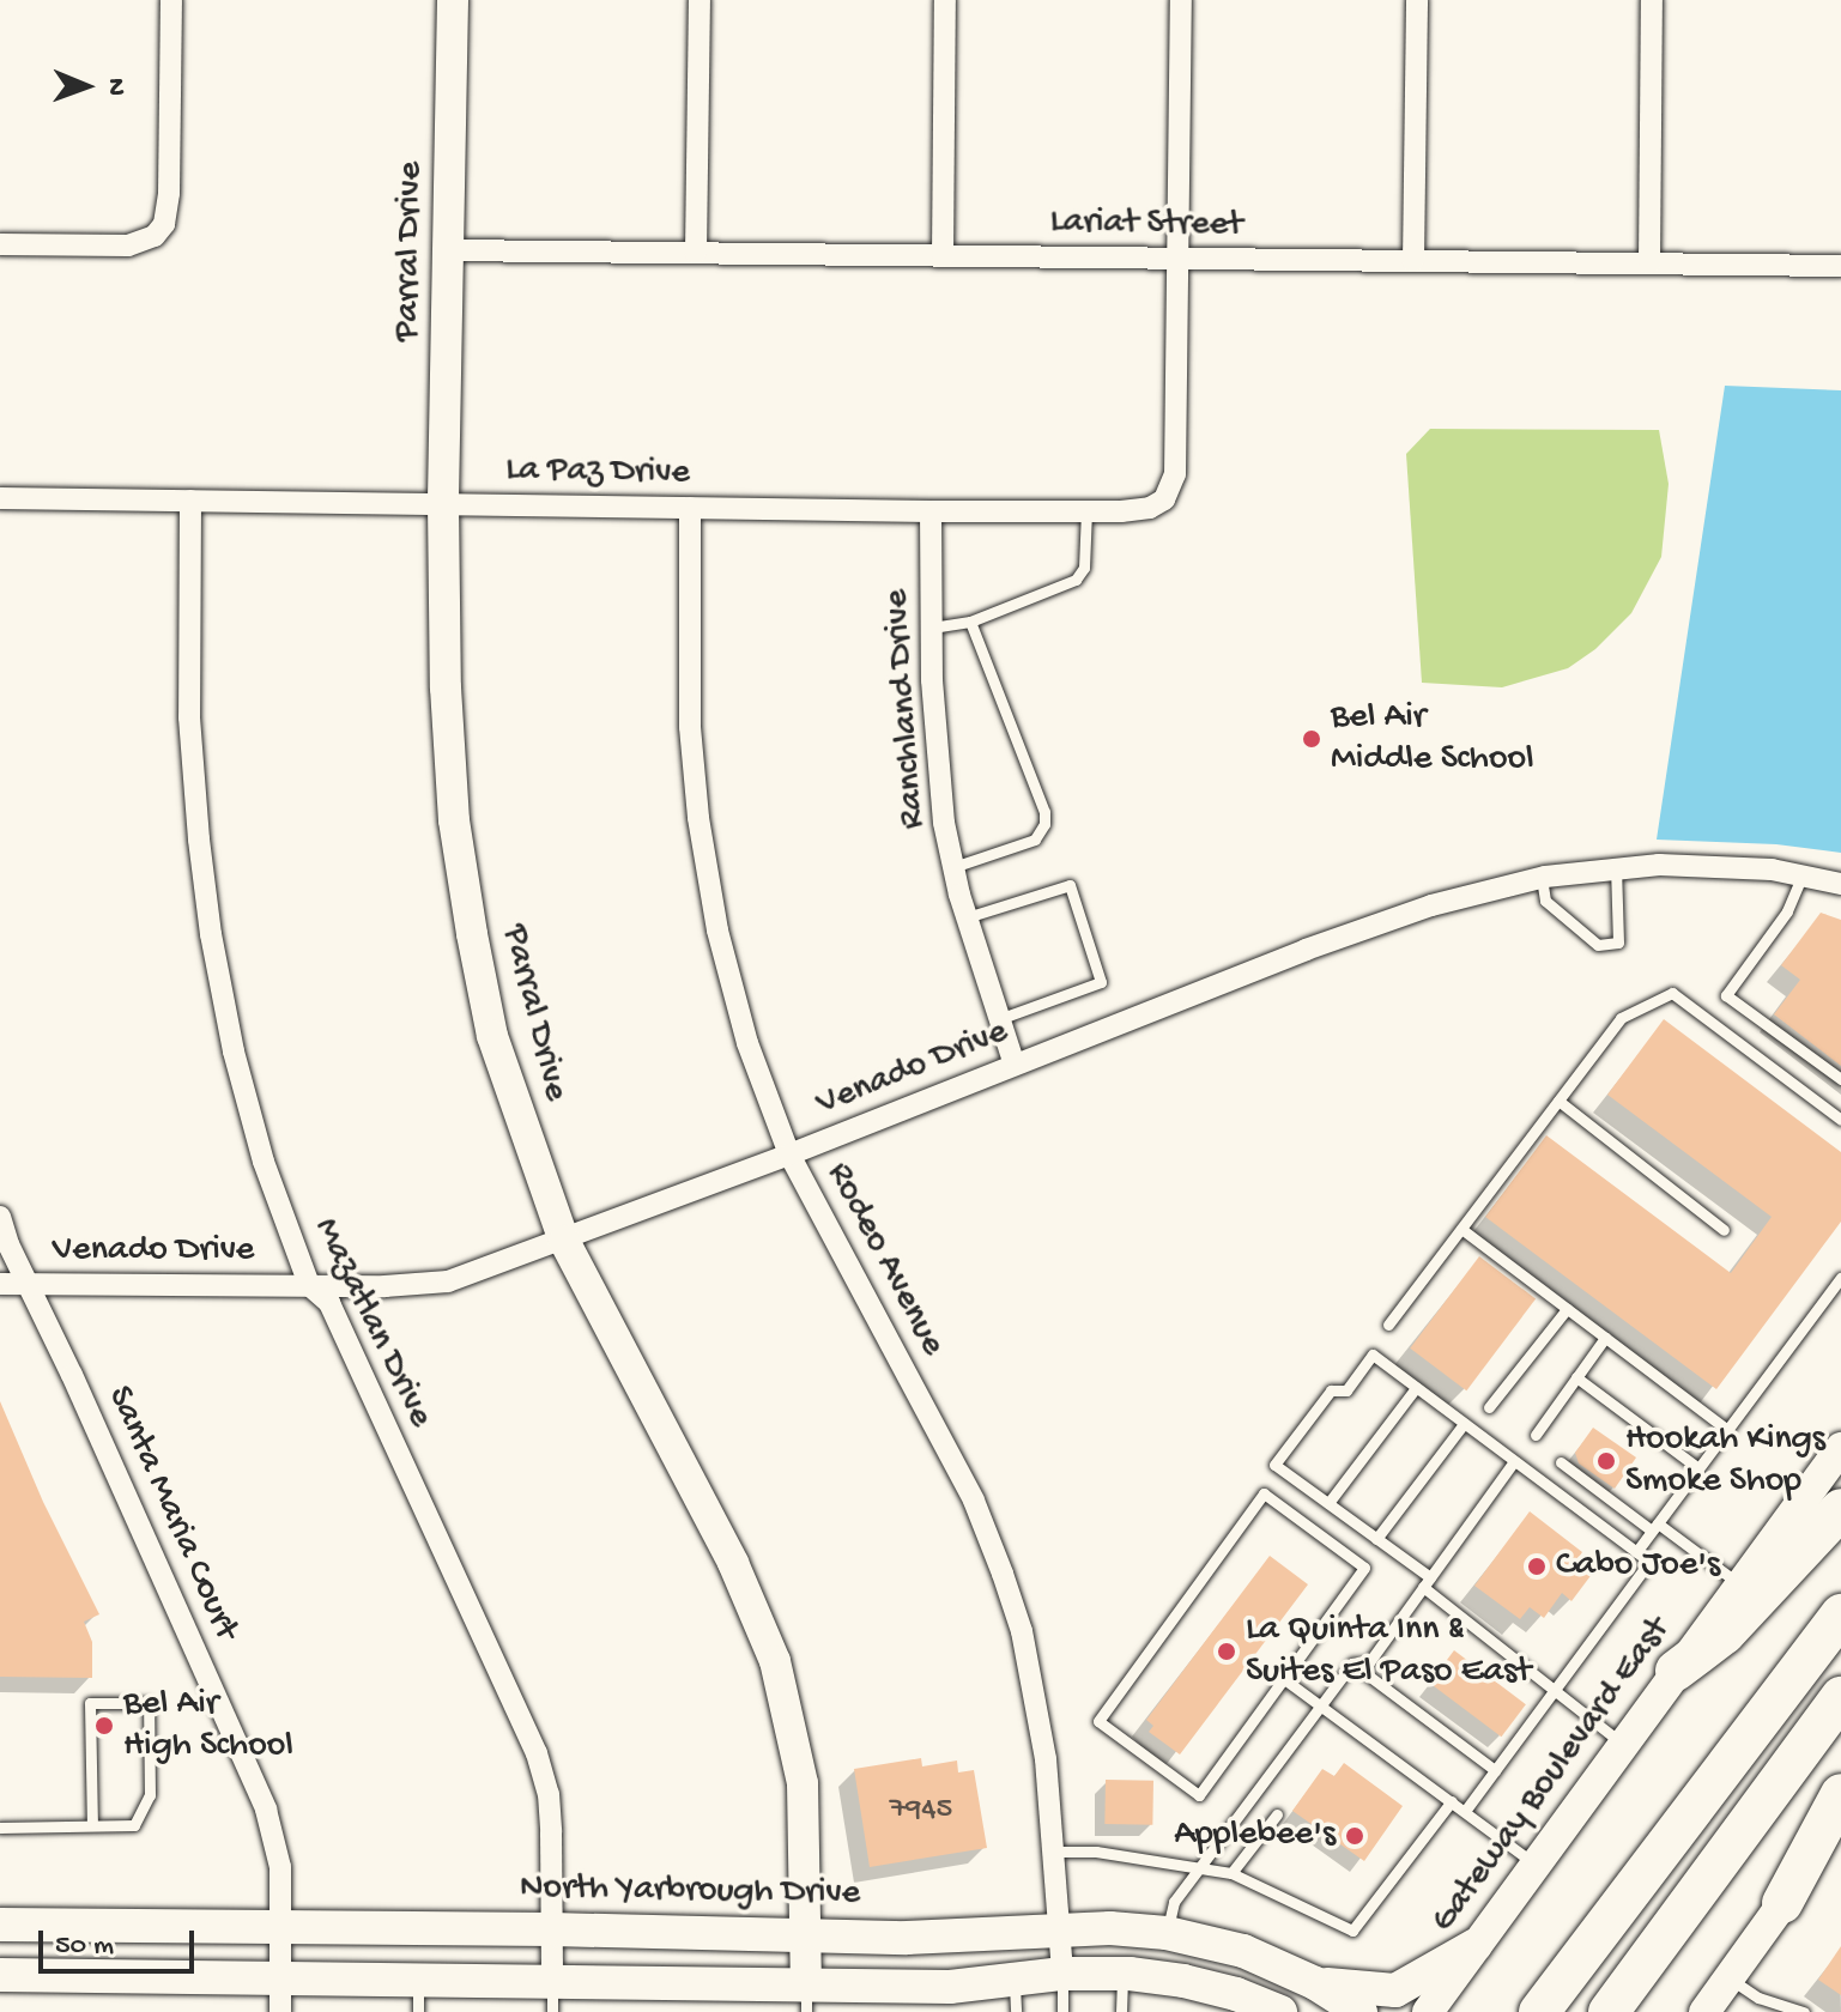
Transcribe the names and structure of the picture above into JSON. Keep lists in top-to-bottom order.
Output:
{
  "streets": {
    "main road": ["North Yarbrough Drive"],
    "street": [
      "Lariat Street",
      "Parral Drive",
      "La Paz Drive",
      "Ranchland Drive",
      "Venado Drive",
      "Rodeo Avenue",
      "Mazatlan Drive",
      "Santa Maria Court",
      "Gateway Boulevard East"
    ]
  },
  "crossings": [
    ["Lariat Street", "Parral Drive"],
    ["Lariat Street", "La Paz Drive"],
    ["Parral Drive", "La Paz Drive"],
    ["Parral Drive", "Venado Drive"],
    ["Parral Drive", "North Yarbrough Drive"],
    ["La Paz Drive", "Ranchland Drive"],
    ["La Paz Drive", "Rodeo Avenue"],
    ["La Paz Drive", "Mazatlan Drive"],
    ["Ranchland Drive", "Venado Drive"],
    ["Venado Drive", "Rodeo Avenue"],
    ["Venado Drive", "Mazatlan Drive"],
    ["Venado Drive", "Santa Maria Court"],
    ["Rodeo Avenue", "North Yarbrough Drive"],
    ["Mazatlan Drive", "North Yarbrough Drive"],
    ["Santa Maria Court", "North Yarbrough Drive"]
  ],
  "places": [
    "Bel Air Middle School",
    "Hookah Kings Smoke Shop",
    "Cabo Joe's",
    "La Quinta Inn & Suites El Paso East",
    "Bel Air High School",
    "Applebee's"
  ],
  "house_numbers": ["7945"],
  "scale_bar": "50 m",
  "north": "right"
}
